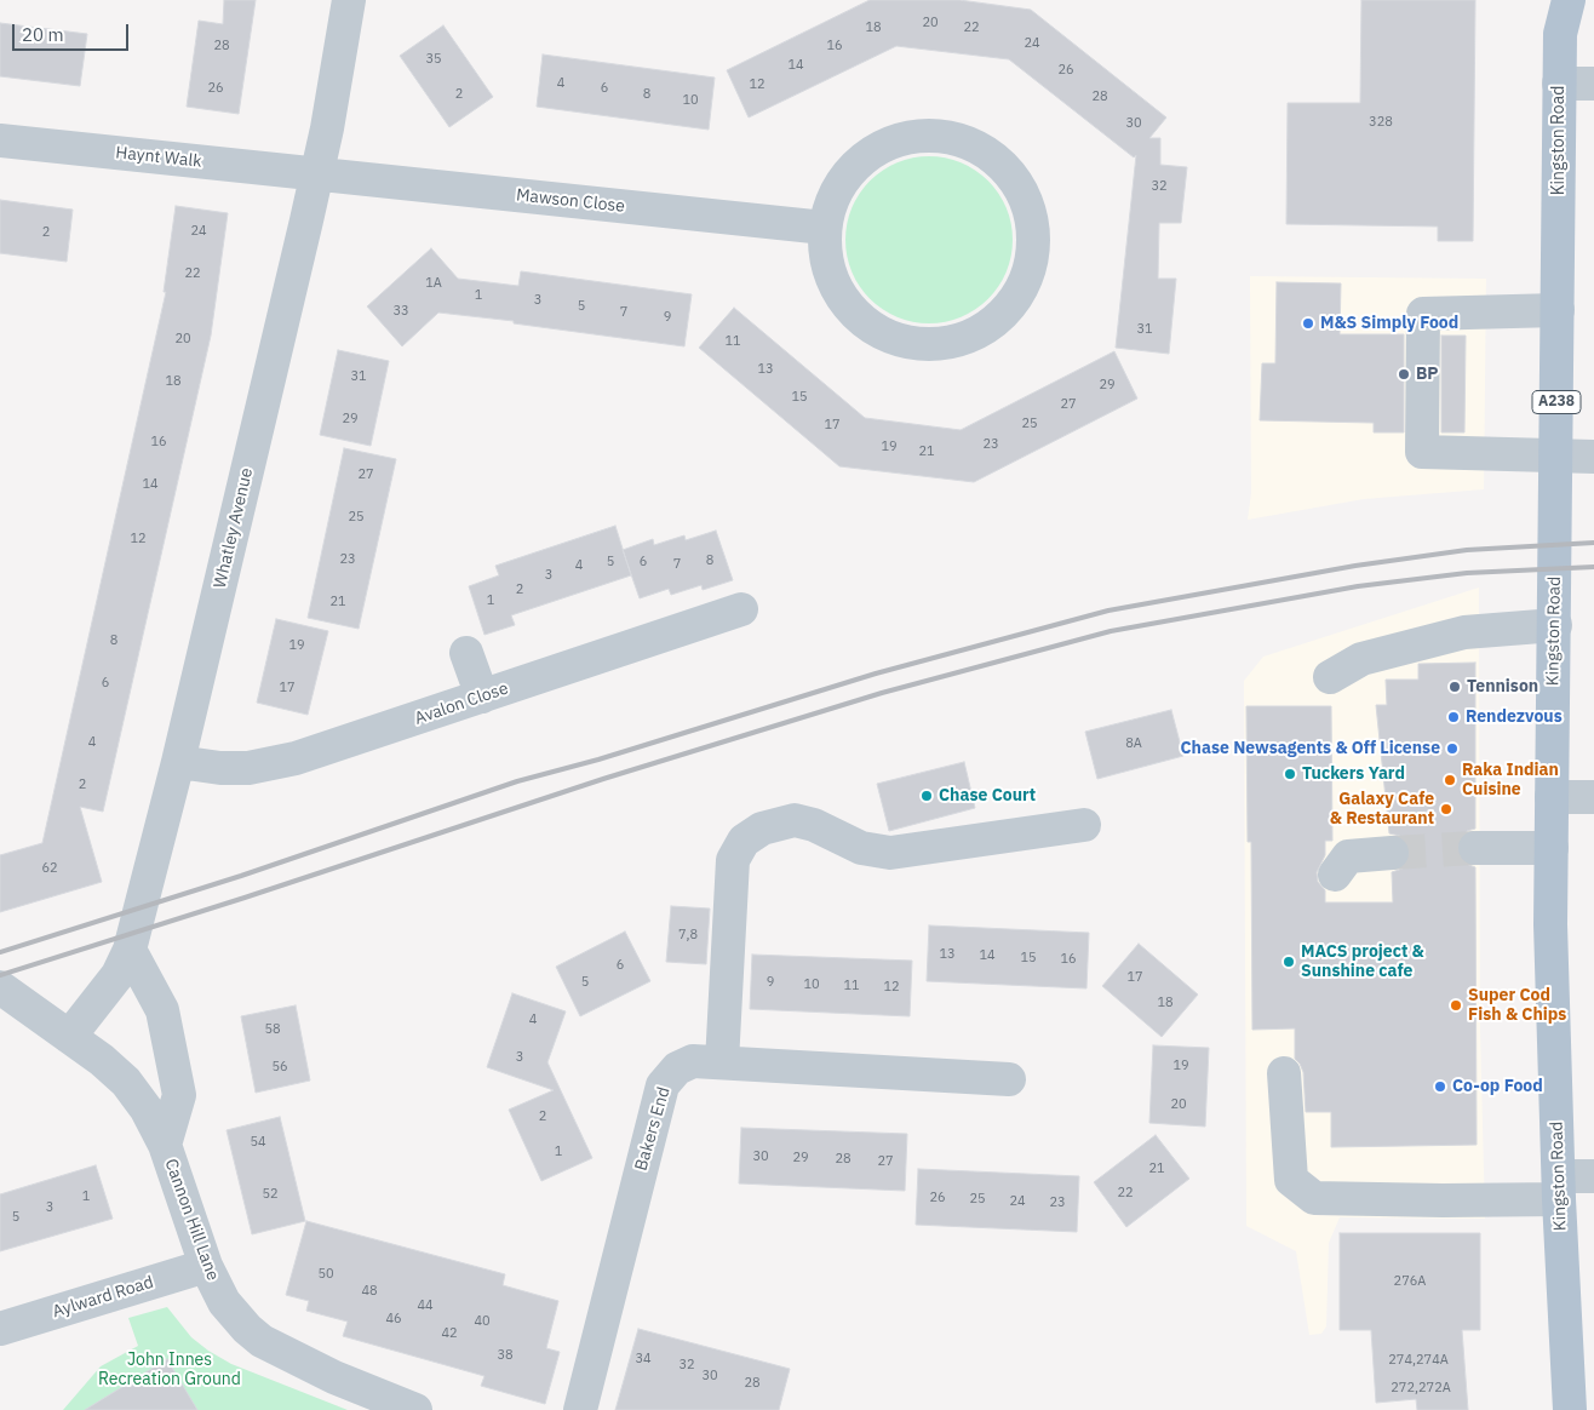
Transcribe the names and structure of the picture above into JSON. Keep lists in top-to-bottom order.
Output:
{
  "streets": {
    "main road": ["Kingston Road", "A238"],
    "street": [
      "Haynt Walk",
      "Mawson Close",
      "Whatley Avenue",
      "Avalon Close",
      "Bakers End",
      "Cannon Hill Lane",
      "Aylward Road"
    ]
  },
  "crossings": [
    ["Haynt Walk", "Mawson Close"],
    ["Haynt Walk", "Whatley Avenue"],
    ["Mawson Close", "Whatley Avenue"],
    ["Whatley Avenue", "Avalon Close"],
    ["Whatley Avenue", "Cannon Hill Lane"],
    ["Cannon Hill Lane", "Aylward Road"]
  ],
  "parks": ["John Innes Recreation Ground"],
  "places": [
    "M&S Simply Food",
    "BP",
    "Tennison",
    "Rendezvous",
    "Chase Newsagents & Off License",
    "Tuckers Yard",
    "Raka Indian Cuisine",
    "Chase Court",
    "Galaxy Cafe & Restaurant",
    "MACS project & Sunshine cafe",
    "Super Cod Fish & Chips",
    "Co-op Food"
  ],
  "house_numbers": [
    "20",
    "18",
    "22",
    "24",
    "28",
    "16",
    "35",
    "14",
    "26",
    "4",
    "12",
    "26",
    "6",
    "2",
    "8",
    "28",
    "10",
    "328",
    "30",
    "32",
    "24",
    "2",
    "22",
    "1A",
    "1",
    "3",
    "5",
    "33",
    "7",
    "9",
    "31",
    "20",
    "11",
    "13",
    "31",
    "18",
    "29",
    "15",
    "27",
    "29",
    "25",
    "17",
    "16",
    "23",
    "19",
    "21",
    "27",
    "14",
    "25",
    "12",
    "23",
    "8",
    "5",
    "6",
    "7",
    "4",
    "3",
    "2",
    "1",
    "21",
    "8",
    "19",
    "6",
    "17",
    "4",
    "8A",
    "2",
    "62",
    "7,8",
    "13",
    "14",
    "15",
    "16",
    "6",
    "17",
    "5",
    "9",
    "10",
    "11",
    "12",
    "18",
    "4",
    "58",
    "3",
    "19",
    "56",
    "20",
    "2",
    "54",
    "1",
    "30",
    "29",
    "28",
    "27",
    "21",
    "22",
    "52",
    "1",
    "26",
    "25",
    "24",
    "23",
    "3",
    "5",
    "50",
    "276A",
    "48",
    "44",
    "46",
    "40",
    "42",
    "38",
    "34",
    "274,274A",
    "32",
    "30",
    "28",
    "272,272A"
  ],
  "scale_bar": "20 m"
}
